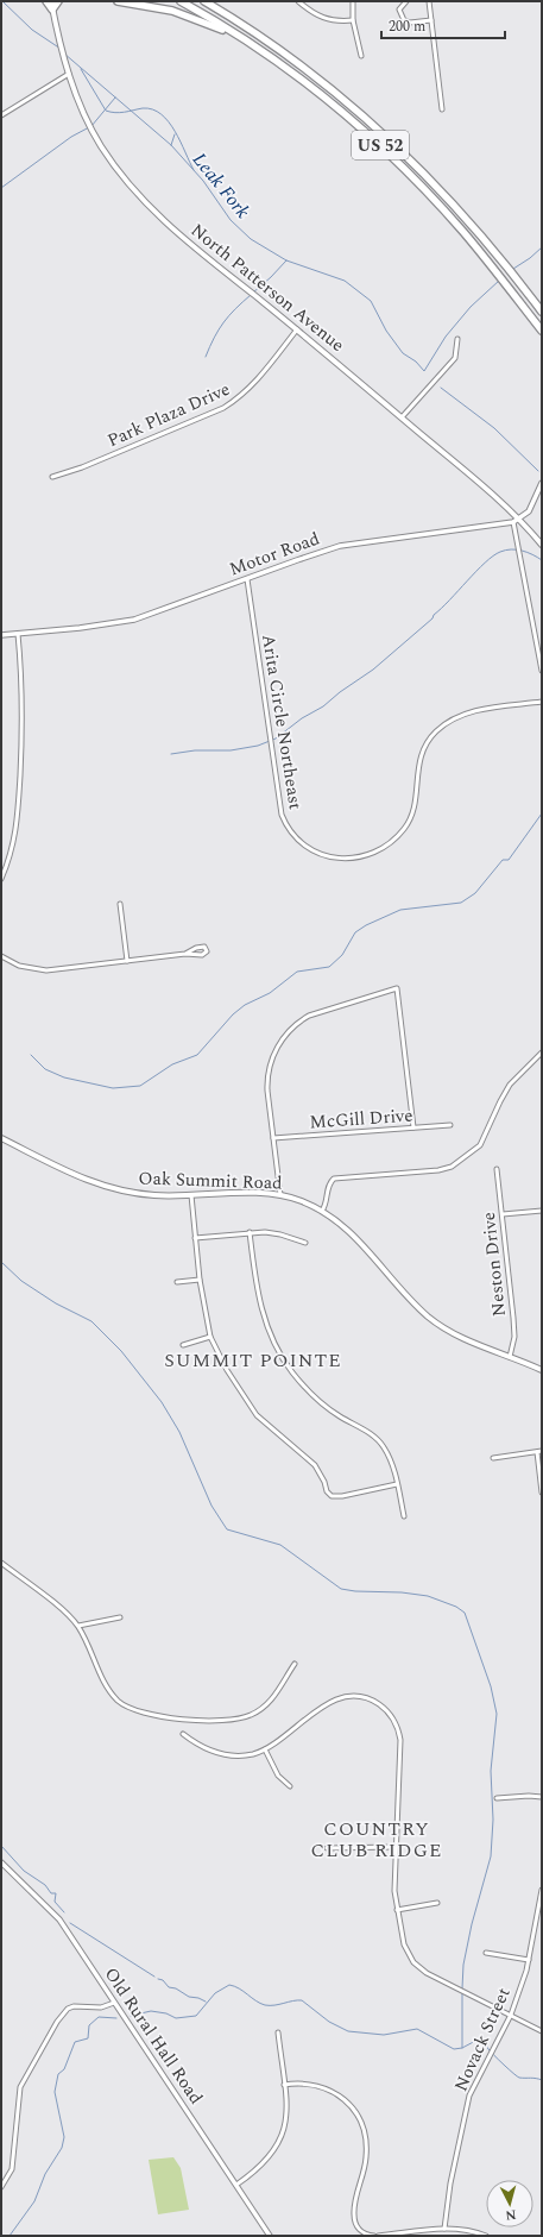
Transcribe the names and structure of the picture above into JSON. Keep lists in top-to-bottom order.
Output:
{
  "streets": {
    "highway": ["US 52"],
    "main road": ["North Patterson Avenue", "Oak Summit Road"],
    "street": [
      "Park Plaza Drive",
      "Motor Road",
      "Arita Circle Northeast",
      "McGill Drive",
      "Neston Drive",
      "Old Rural Hall Road",
      "Novack Street"
    ]
  },
  "crossings": [
    ["North Patterson Avenue", "Park Plaza Drive"],
    ["North Patterson Avenue", "Motor Road"],
    ["Motor Road", "Arita Circle Northeast"],
    ["Oak Summit Road", "Neston Drive"]
  ],
  "districts": ["SUMMIT POINTE", "COUNTRY CLUB RIDGE"],
  "water": ["Leak Fork"],
  "scale_bar": "200 m",
  "north": "bottom"
}
